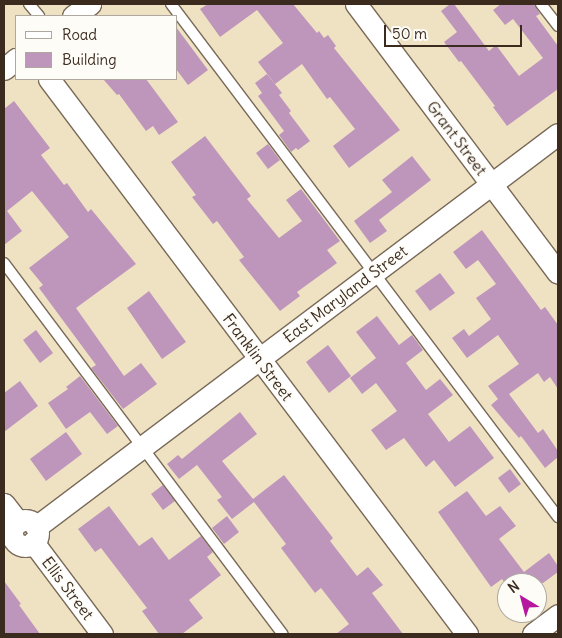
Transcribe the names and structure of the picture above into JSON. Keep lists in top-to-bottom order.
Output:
{
  "streets": {
    "street": [
      "Grant Street",
      "East Maryland Street",
      "Franklin Street",
      "Ellis Street"
    ]
  },
  "crossings": [
    ["Grant Street", "East Maryland Street"],
    ["East Maryland Street", "Franklin Street"],
    ["East Maryland Street", "Ellis Street"]
  ],
  "legend": ["Road", "Building"],
  "scale_bar": "50 m",
  "north": "top left"
}
